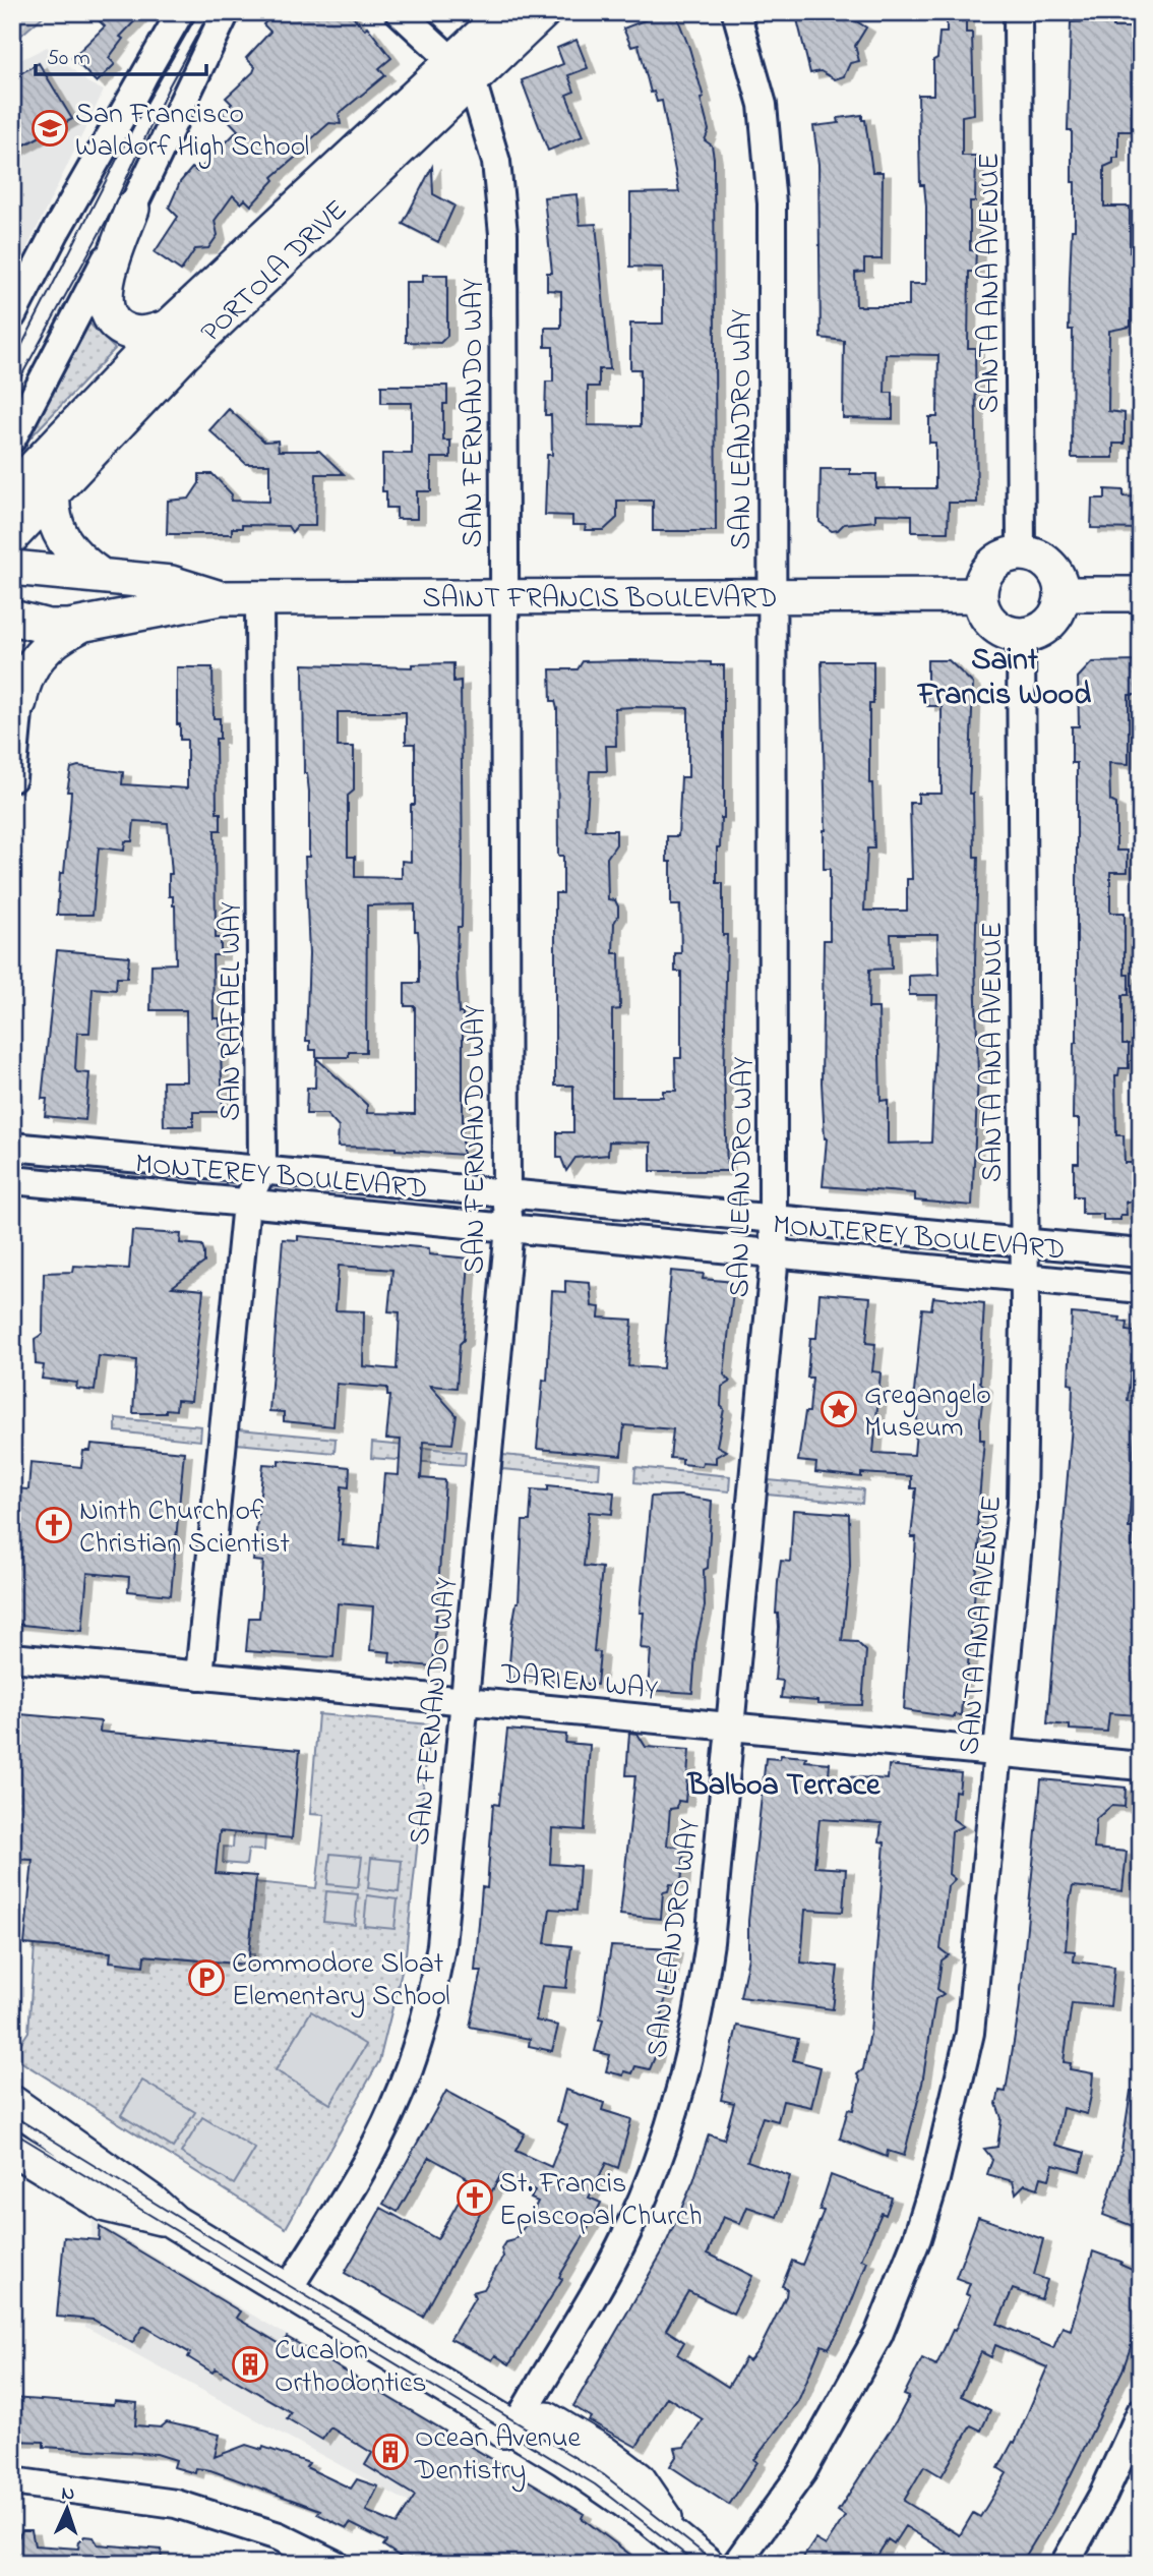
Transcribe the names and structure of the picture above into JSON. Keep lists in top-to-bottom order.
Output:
{
  "streets": {
    "main road": ["PORTOLA DRIVE", "SAINT FRANCIS BOULEVARD"],
    "street": [
      "SANTA ANA AVENUE",
      "SAN FERNANDO WAY",
      "SAN LEANDRO WAY",
      "SAN RAFAEL WAY",
      "MONTEREY BOULEVARD",
      "DARIEN WAY"
    ]
  },
  "crossings": [
    ["PORTOLA DRIVE", "SAN FERNANDO WAY"],
    ["SANTA ANA AVENUE", "SAINT FRANCIS BOULEVARD"],
    ["SANTA ANA AVENUE", "MONTEREY BOULEVARD"],
    ["SANTA ANA AVENUE", "DARIEN WAY"],
    ["SAN FERNANDO WAY", "SAINT FRANCIS BOULEVARD"],
    ["SAN FERNANDO WAY", "MONTEREY BOULEVARD"],
    ["SAN FERNANDO WAY", "DARIEN WAY"],
    ["SAN LEANDRO WAY", "SAINT FRANCIS BOULEVARD"],
    ["SAN LEANDRO WAY", "MONTEREY BOULEVARD"],
    ["SAN LEANDRO WAY", "DARIEN WAY"],
    ["SAINT FRANCIS BOULEVARD", "SAN RAFAEL WAY"],
    ["SAN RAFAEL WAY", "MONTEREY BOULEVARD"],
    ["SAN RAFAEL WAY", "DARIEN WAY"]
  ],
  "districts": ["Saint Francis Wood", "Balboa Terrace"],
  "places": {
    "school or university": ["San Francisco Waldorf High School"],
    "place": ["Gregangelo Museum"],
    "church": ["Ninth Church of Christian Scientist", "St. Francis Episcopal Church"],
    "parking": ["Commodore Sloat Elementary School"],
    "building": ["Cucalon Orthodontics", "Ocean Avenue Dentistry"]
  },
  "scale_bar": "50 m",
  "north": "top"
}
